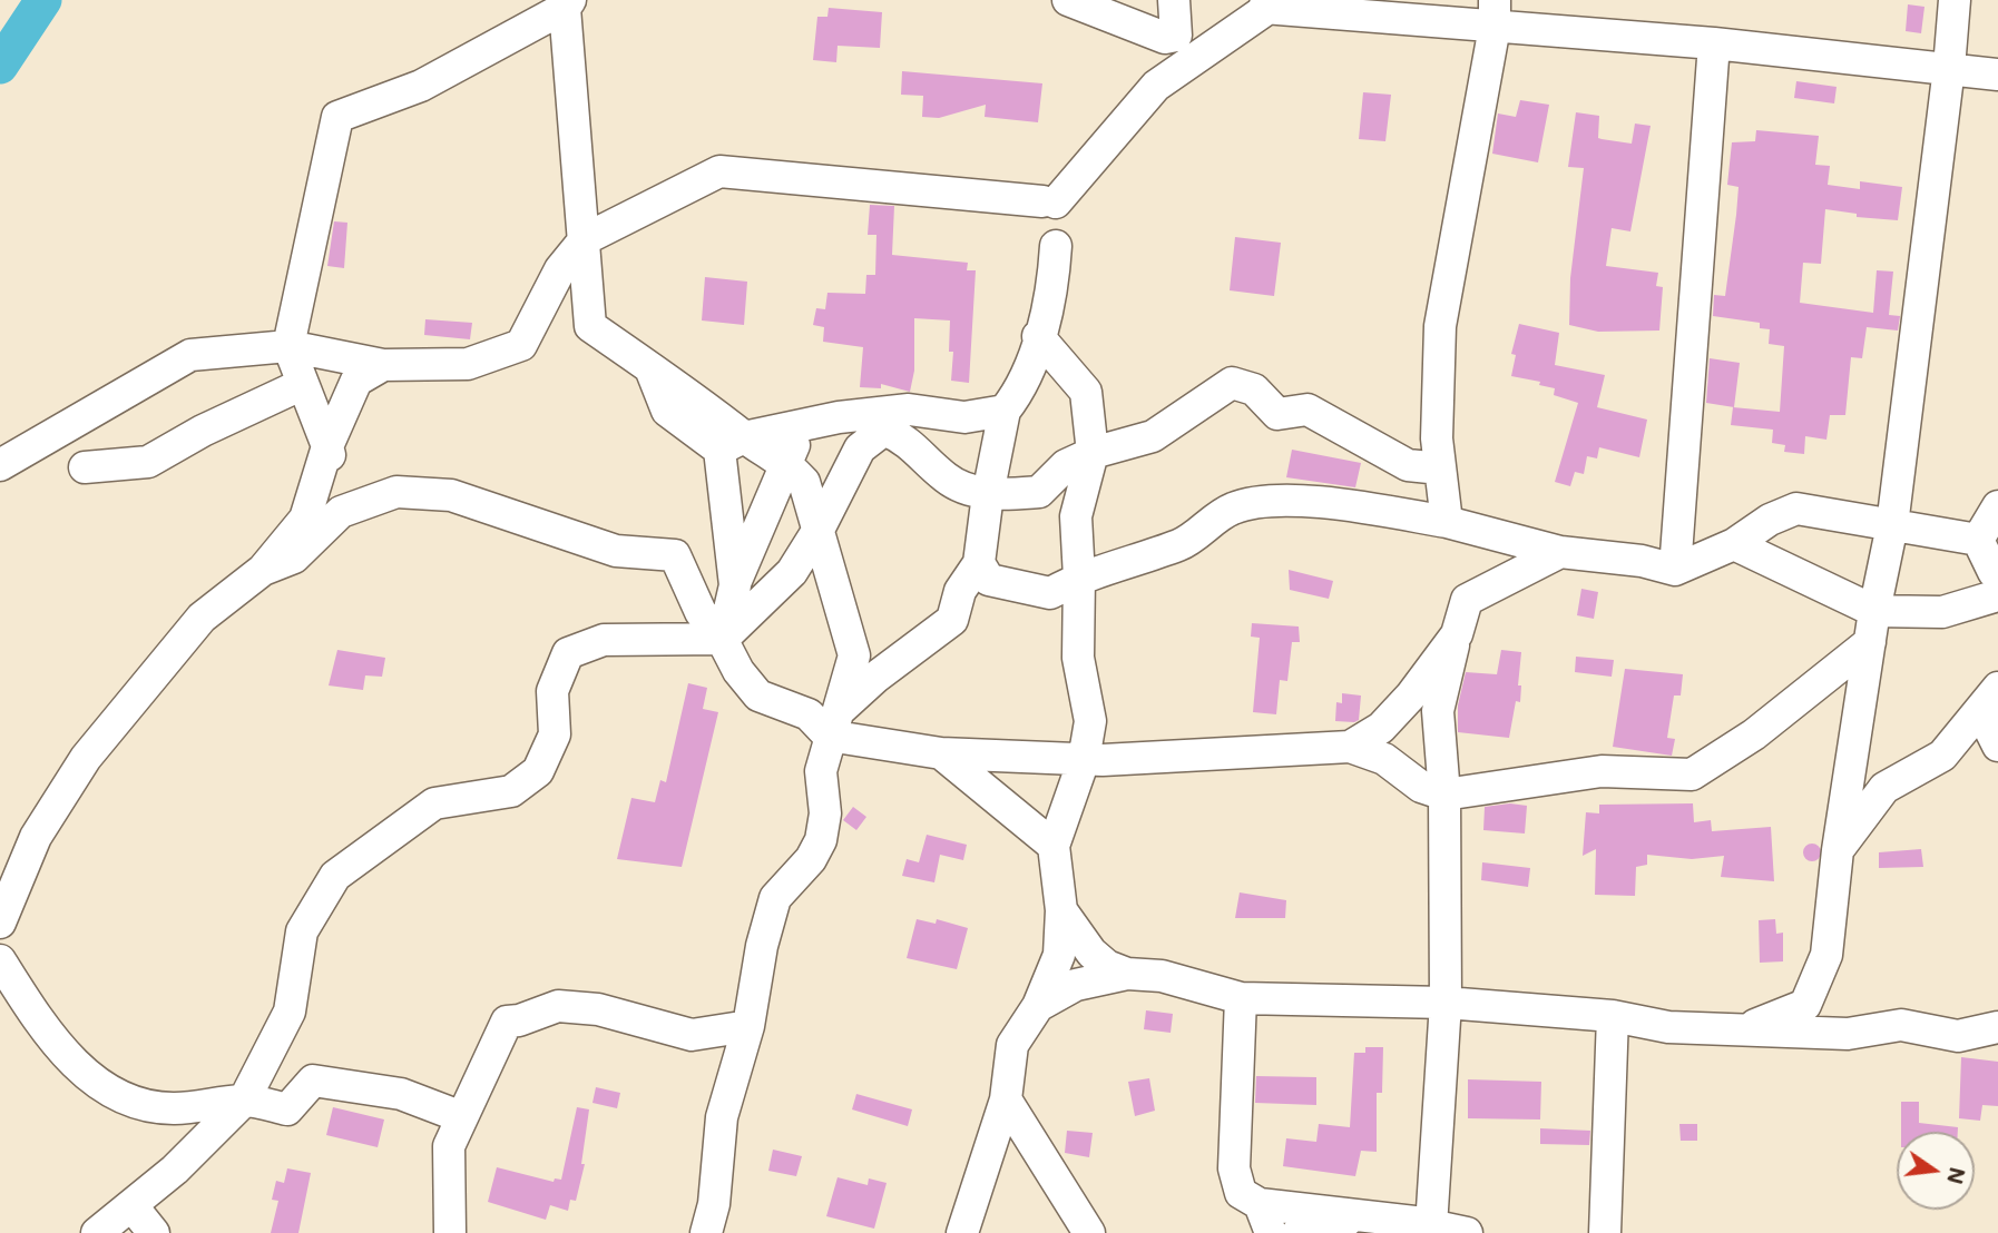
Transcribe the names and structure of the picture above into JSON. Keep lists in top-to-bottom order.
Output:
{
  "north": "right"
}
